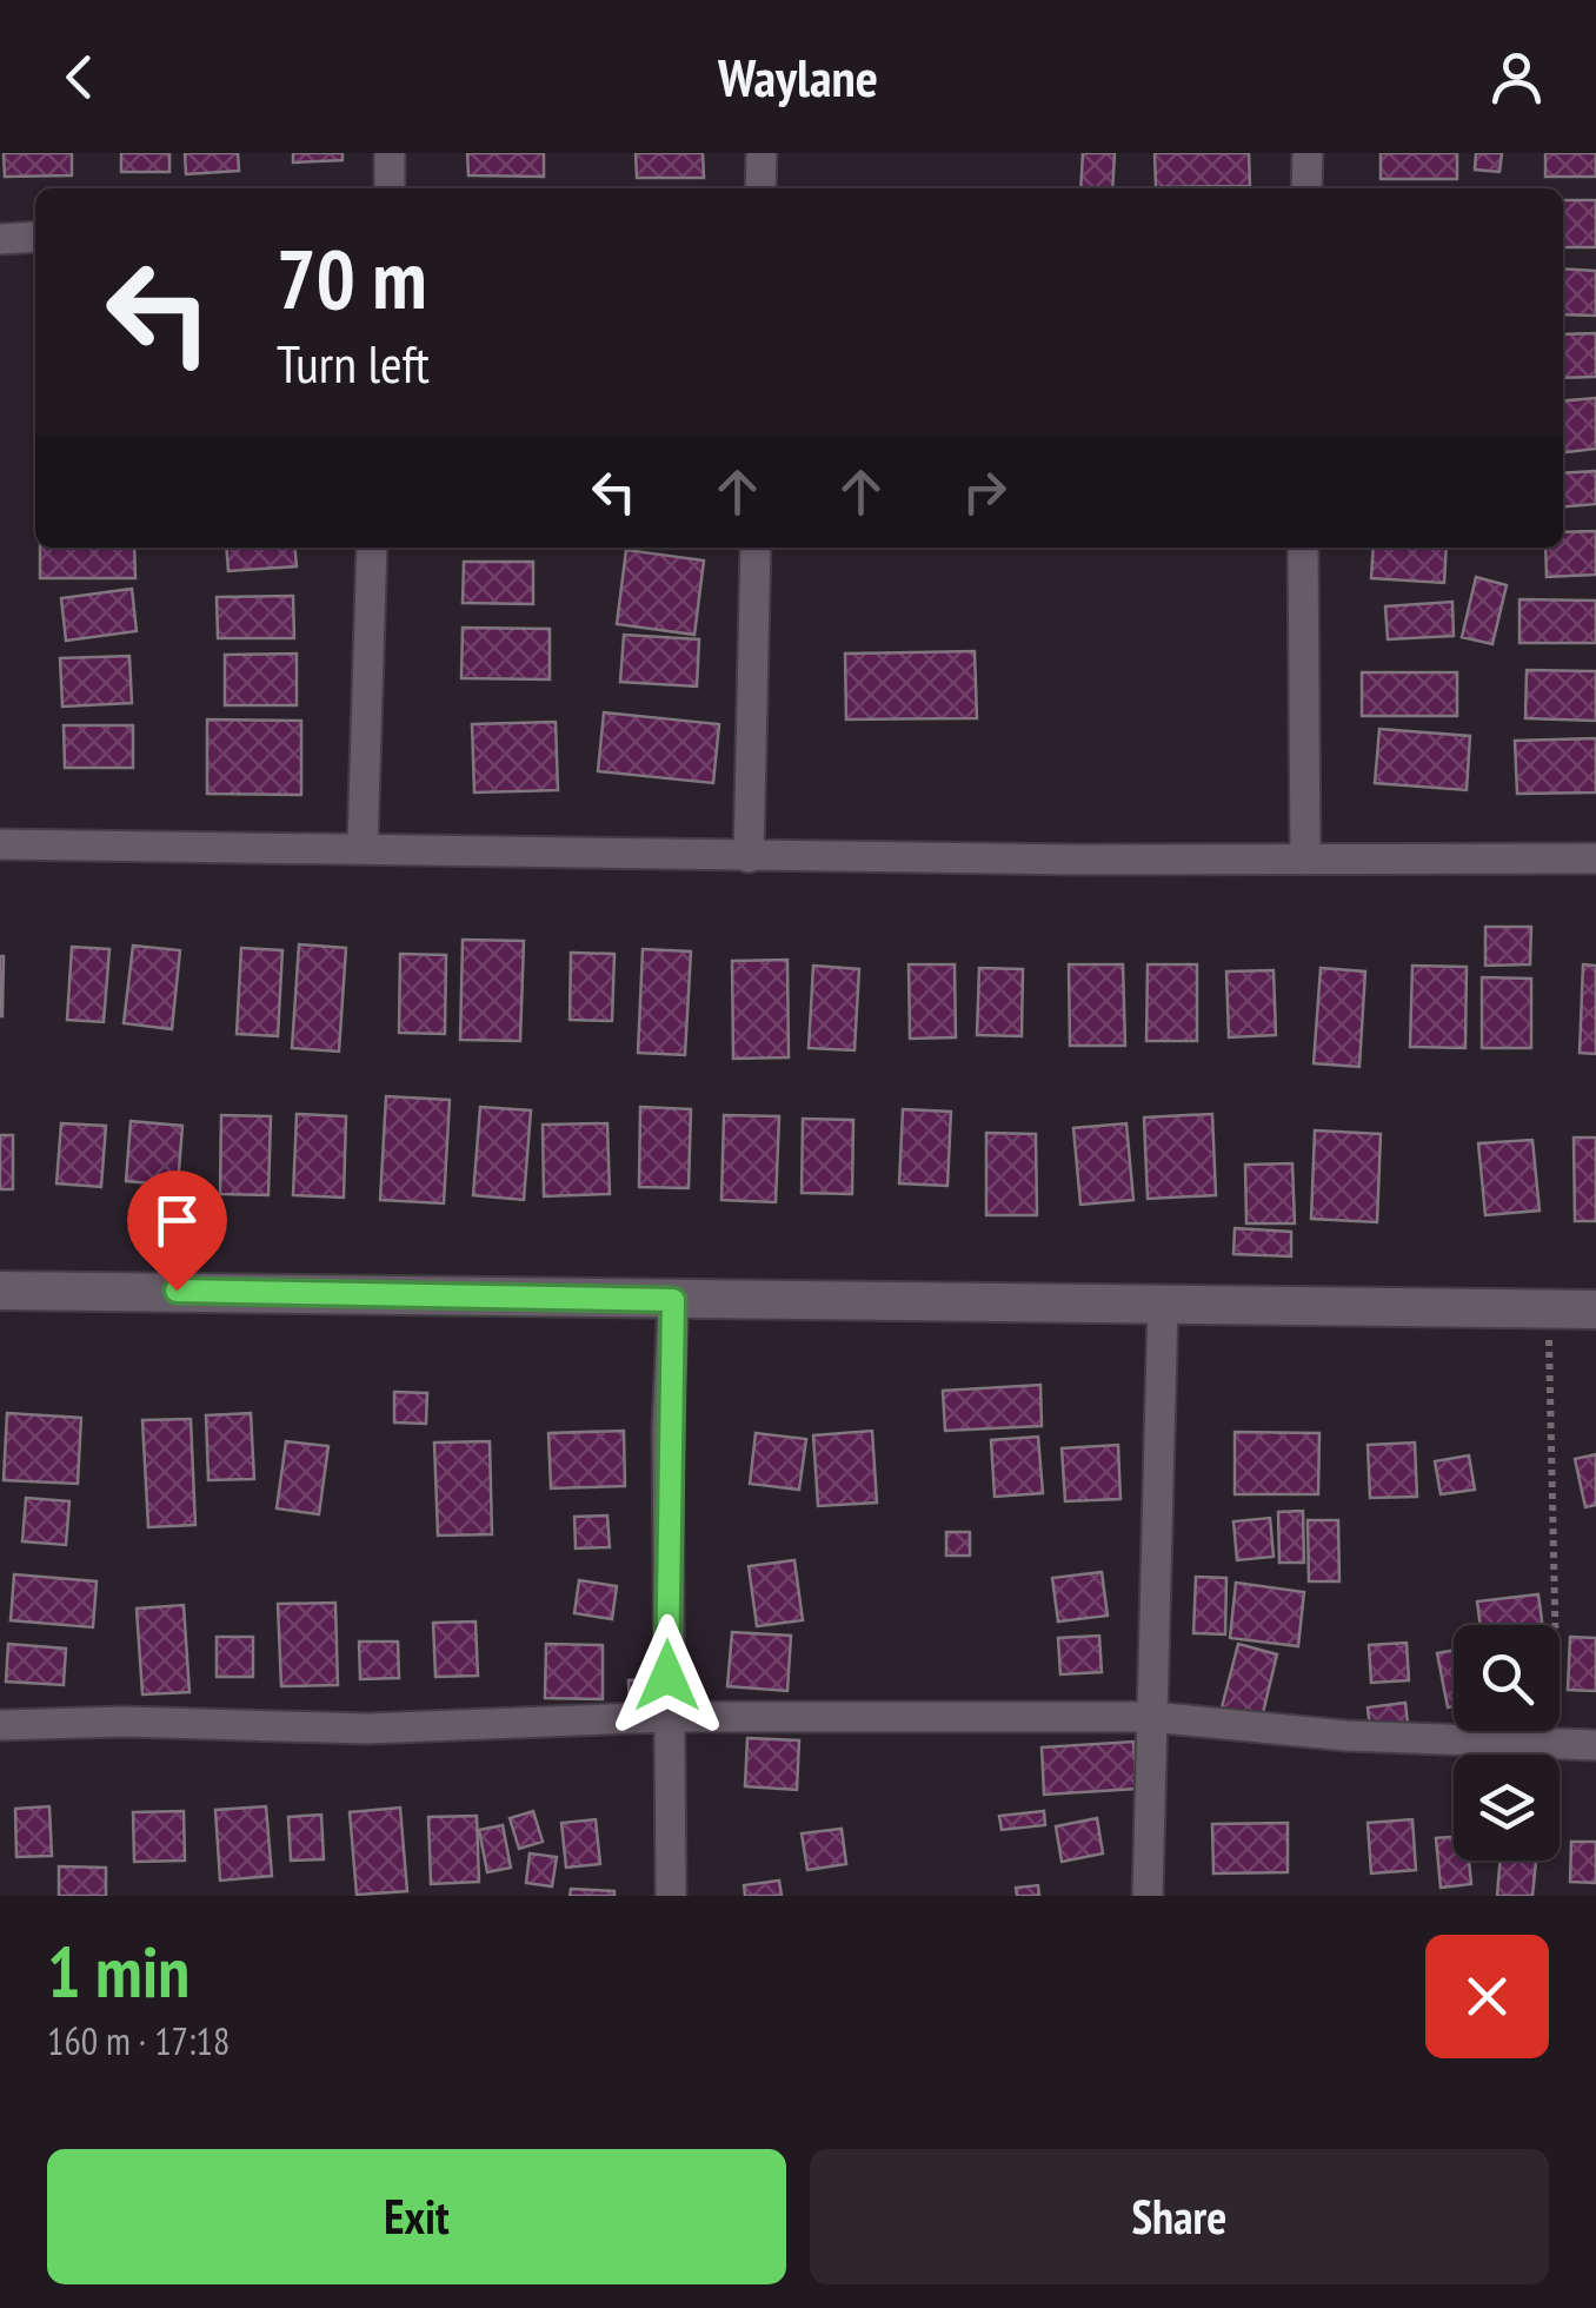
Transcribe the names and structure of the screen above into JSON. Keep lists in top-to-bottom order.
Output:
{
  "page": {
    "header": "Waylane",
    "turn": ["70 m", "Turn left"],
    "heading": ["1 min", "160 m · 17:18"],
    "buttons": ["Exit", "Share"]
  }
}
